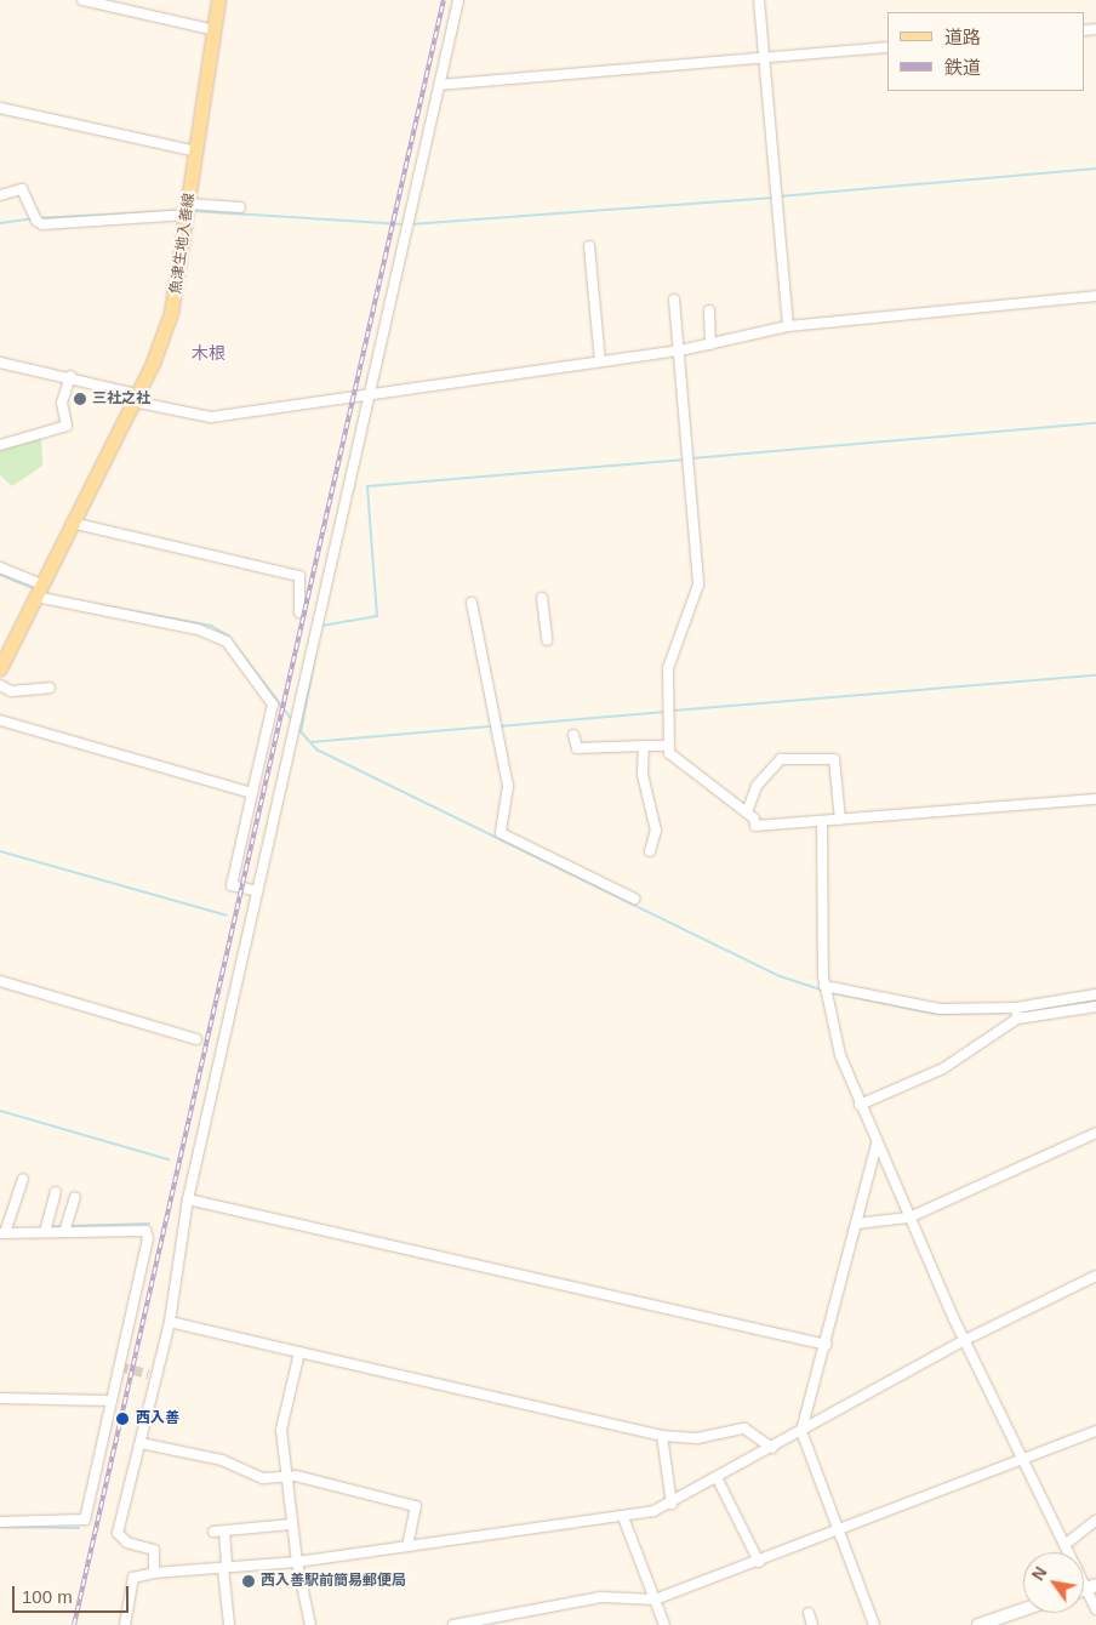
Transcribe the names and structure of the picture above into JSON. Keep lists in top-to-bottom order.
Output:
{
  "streets": {
    "main road": ["魚津生地入善線"]
  },
  "districts": ["木根"],
  "places": ["三社之社", "西入善", "西入善駅前簡易郵便局"],
  "legend": ["道路", "鉄道"],
  "scale_bar": "100 m",
  "north": "top left"
}
